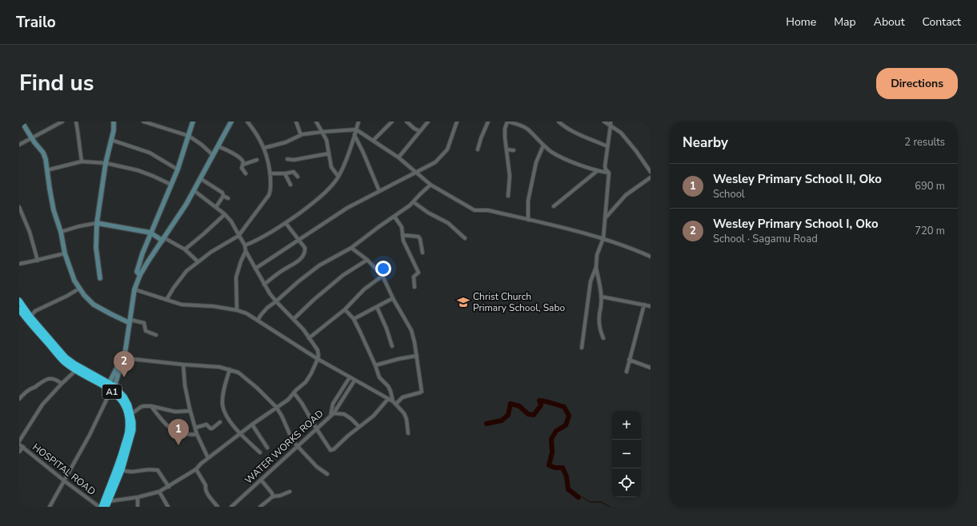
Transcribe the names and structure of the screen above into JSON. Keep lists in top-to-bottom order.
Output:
{
  "streets": {
    "highway": ["A1"],
    "street": ["WATER WORKS ROAD", "HOSPITAL ROAD"]
  },
  "crossings": [
    ["A1", "HOSPITAL ROAD"]
  ],
  "places": {
    "school or university": ["Christ Church Primary School, Sabo"]
  },
  "page": {
    "header": "Trailo",
    "nav": [
      "Home",
      "Map",
      "About",
      "Contact"
    ],
    "title": "Find us",
    "buttons": "Directions",
    "heading": ["Nearby", "2 results"],
    "list": [
      {
        "mark": "1",
        "name": "Wesley Primary School II, Oko",
        "note": "School",
        "value": "690 m"
      },
      {
        "mark": "2",
        "name": "Wesley Primary School I, Oko",
        "note": "School · Sagamu Road",
        "value": "720 m"
      }
    ],
    "pins": ["2", "1"],
    "map_buttons": ["+", "−"]
  }
}
